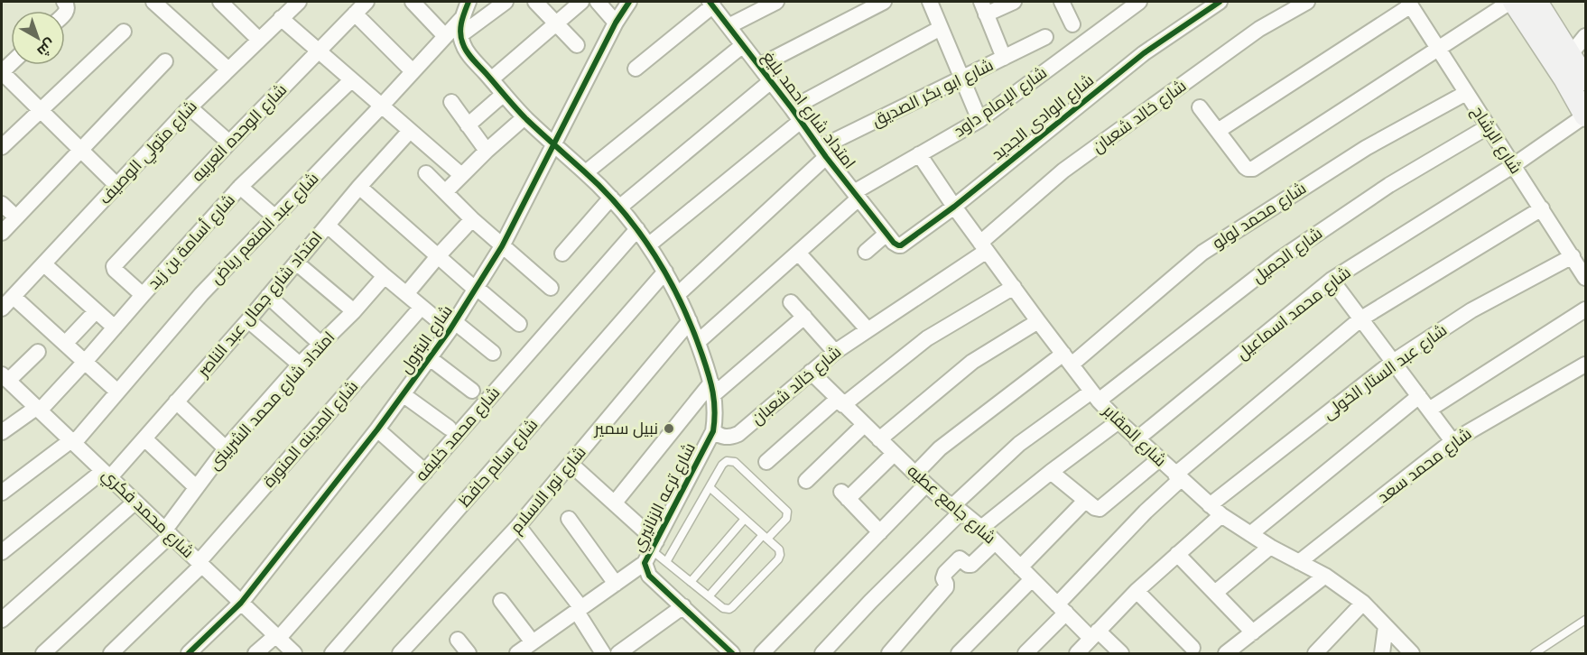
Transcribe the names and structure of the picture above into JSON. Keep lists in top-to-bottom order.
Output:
{
  "streets": {
    "street": [
      "شارع ابو بكر الصديق",
      "شارع الإمام داود",
      "امتداد شارع احمد بليغ",
      "شارع خالد شعبان",
      "شارع الوادى الجديد",
      "شارع الوحده العربيه",
      "شارع الرشاح",
      "شارع متولي الوصيف",
      "شارع محمد لولو",
      "شارع عبد المنعم رياض",
      "شارع أسامة بن زيد",
      "شارع الجميل",
      "امتداد شارع جمال عبد الناصر",
      "شارع محمد اسماعيل",
      "شارع البترول",
      "شارع عبد الستار الخولى",
      "امتداد شارع محمد الشربينى",
      "شارع المدينه المنورة",
      "شارع محمد خليفه",
      "شارع المقابر",
      "شارع سالم حافظ",
      "شارع محمد سعد",
      "شارع نور الاسلام",
      "شارع ترعه الزنانيري",
      "شارع جامع عطيه",
      "شارع محمد فكري"
    ]
  },
  "crossings": [
    ["شارع ابو بكر الصديق", "امتداد شارع احمد بليغ"],
    ["شارع ابو بكر الصديق", "شارع ترعه الزنانيري"],
    ["شارع الإمام داود", "امتداد شارع احمد بليغ"],
    ["شارع الإمام داود", "شارع المقابر"],
    ["شارع الإمام داود", "شارع ترعه الزنانيري"],
    ["امتداد شارع احمد بليغ", "شارع الوادى الجديد"],
    ["شارع خالد شعبان", "شارع المقابر"],
    ["شارع خالد شعبان", "شارع ترعه الزنانيري"],
    ["شارع خالد شعبان", "شارع جامع عطيه"],
    ["شارع الوادى الجديد", "شارع المقابر"],
    ["شارع الوحده العربيه", "شارع أسامة بن زيد"],
    ["شارع الرشاح", "شارع محمد لولو"],
    ["شارع الرشاح", "شارع الجميل"],
    ["شارع الرشاح", "شارع محمد اسماعيل"],
    ["شارع الرشاح", "شارع عبد الستار الخولى"],
    ["شارع محمد لولو", "شارع المقابر"],
    ["شارع محمد لولو", "شارع جامع عطيه"],
    ["شارع عبد المنعم رياض", "شارع ترعه الزنانيري"],
    ["شارع عبد المنعم رياض", "شارع محمد فكري"],
    ["شارع أسامة بن زيد", "شارع محمد فكري"],
    ["شارع الجميل", "شارع المقابر"],
    ["شارع الجميل", "شارع جامع عطيه"],
    ["امتداد شارع جمال عبد الناصر", "شارع محمد فكري"],
    ["شارع محمد اسماعيل", "شارع المقابر"],
    ["شارع البترول", "شارع ترعه الزنانيري"],
    ["شارع البترول", "شارع محمد فكري"],
    ["شارع عبد الستار الخولى", "شارع المقابر"],
    ["امتداد شارع محمد الشربينى", "شارع محمد فكري"],
    ["شارع المدينه المنورة", "شارع محمد فكري"],
    ["شارع محمد خليفه", "شارع ترعه الزنانيري"],
    ["شارع محمد خليفه", "شارع محمد فكري"],
    ["شارع المقابر", "شارع محمد سعد"],
    ["شارع سالم حافظ", "شارع ترعه الزنانيري"],
    ["شارع نور الاسلام", "شارع ترعه الزنانيري"]
  ],
  "places": ["نبيل سمير"],
  "north": "bottom right"
}
